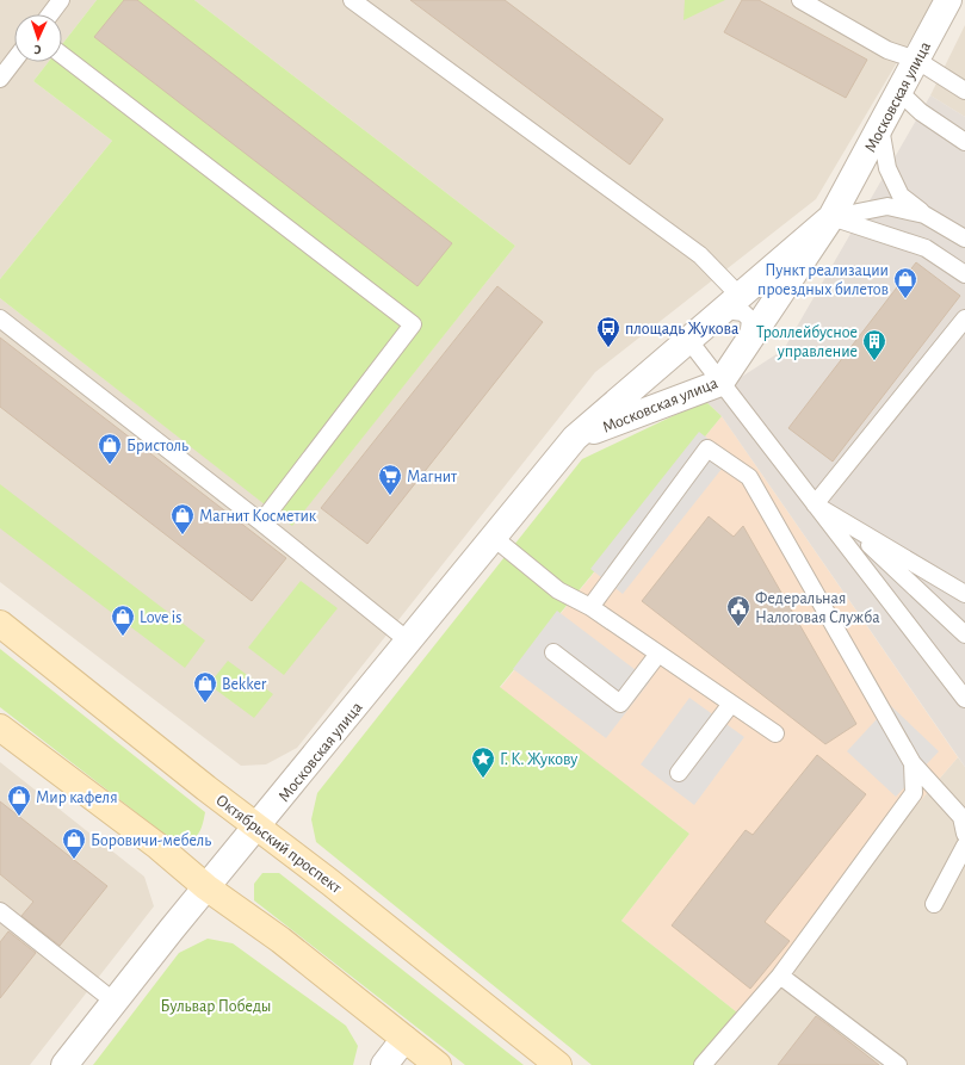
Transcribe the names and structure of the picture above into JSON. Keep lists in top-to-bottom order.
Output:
{
  "streets": {
    "main road": ["Октябрьский проспект"],
    "street": ["Московская улица"]
  },
  "crossings": [
    ["Московская улица", "Октябрьский проспект"]
  ],
  "parks": ["Бульвар Победы"],
  "places": {
    "shop": [
      "Пункт реализации проездных билетов",
      "Бристоль",
      "Магнит Косметик",
      "Love is",
      "Bekker",
      "Мир кафеля",
      "Боровичи-мебель"
    ],
    "bus stop": ["площадь Жукова"],
    "building": ["Троллейбусное управление"],
    "supermarket": ["Магнит"],
    "public building": ["Федеральная Налоговая Служба"],
    "place": ["Г. К. Жукову"]
  },
  "north": "bottom"
}
